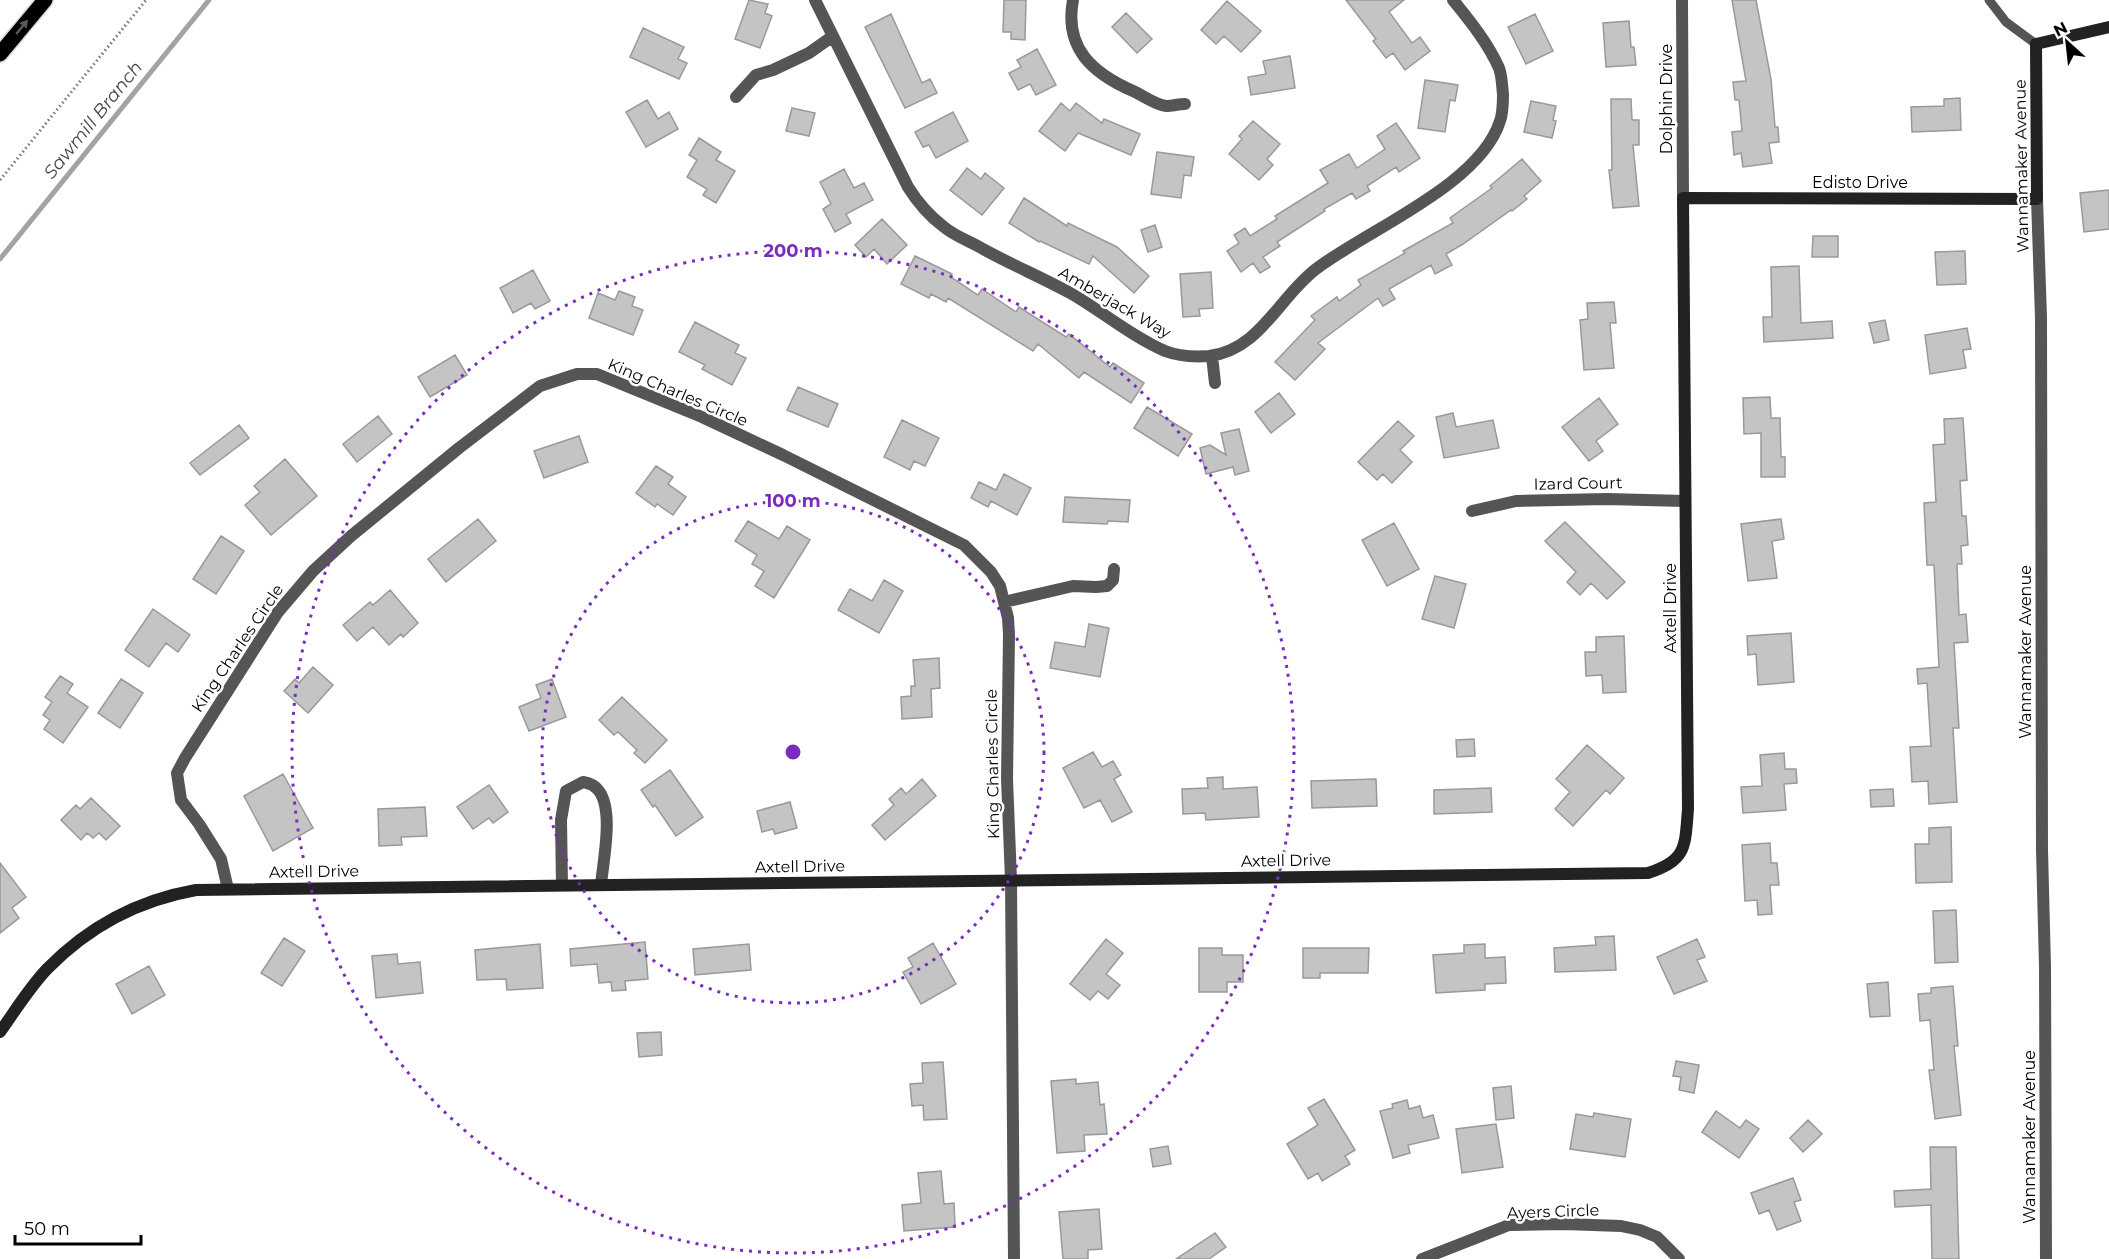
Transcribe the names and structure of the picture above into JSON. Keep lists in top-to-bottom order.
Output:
{
  "streets": {
    "street": [
      "Dolphin Drive",
      "Wannamaker Avenue",
      "Edisto Drive",
      "Amberjack Way",
      "King Charles Circle",
      "Izard Court",
      "Axtell Drive",
      "Ayers Circle"
    ]
  },
  "crossings": [
    ["Dolphin Drive", "Edisto Drive"],
    ["Dolphin Drive", "Axtell Drive"],
    ["Wannamaker Avenue", "Edisto Drive"],
    ["Edisto Drive", "Axtell Drive"],
    ["King Charles Circle", "Axtell Drive"],
    ["Izard Court", "Axtell Drive"]
  ],
  "water": ["Sawmill Branch"],
  "scale_bar": "50 m",
  "north": "top left",
  "rings": ["200 m", "100 m"]
}
